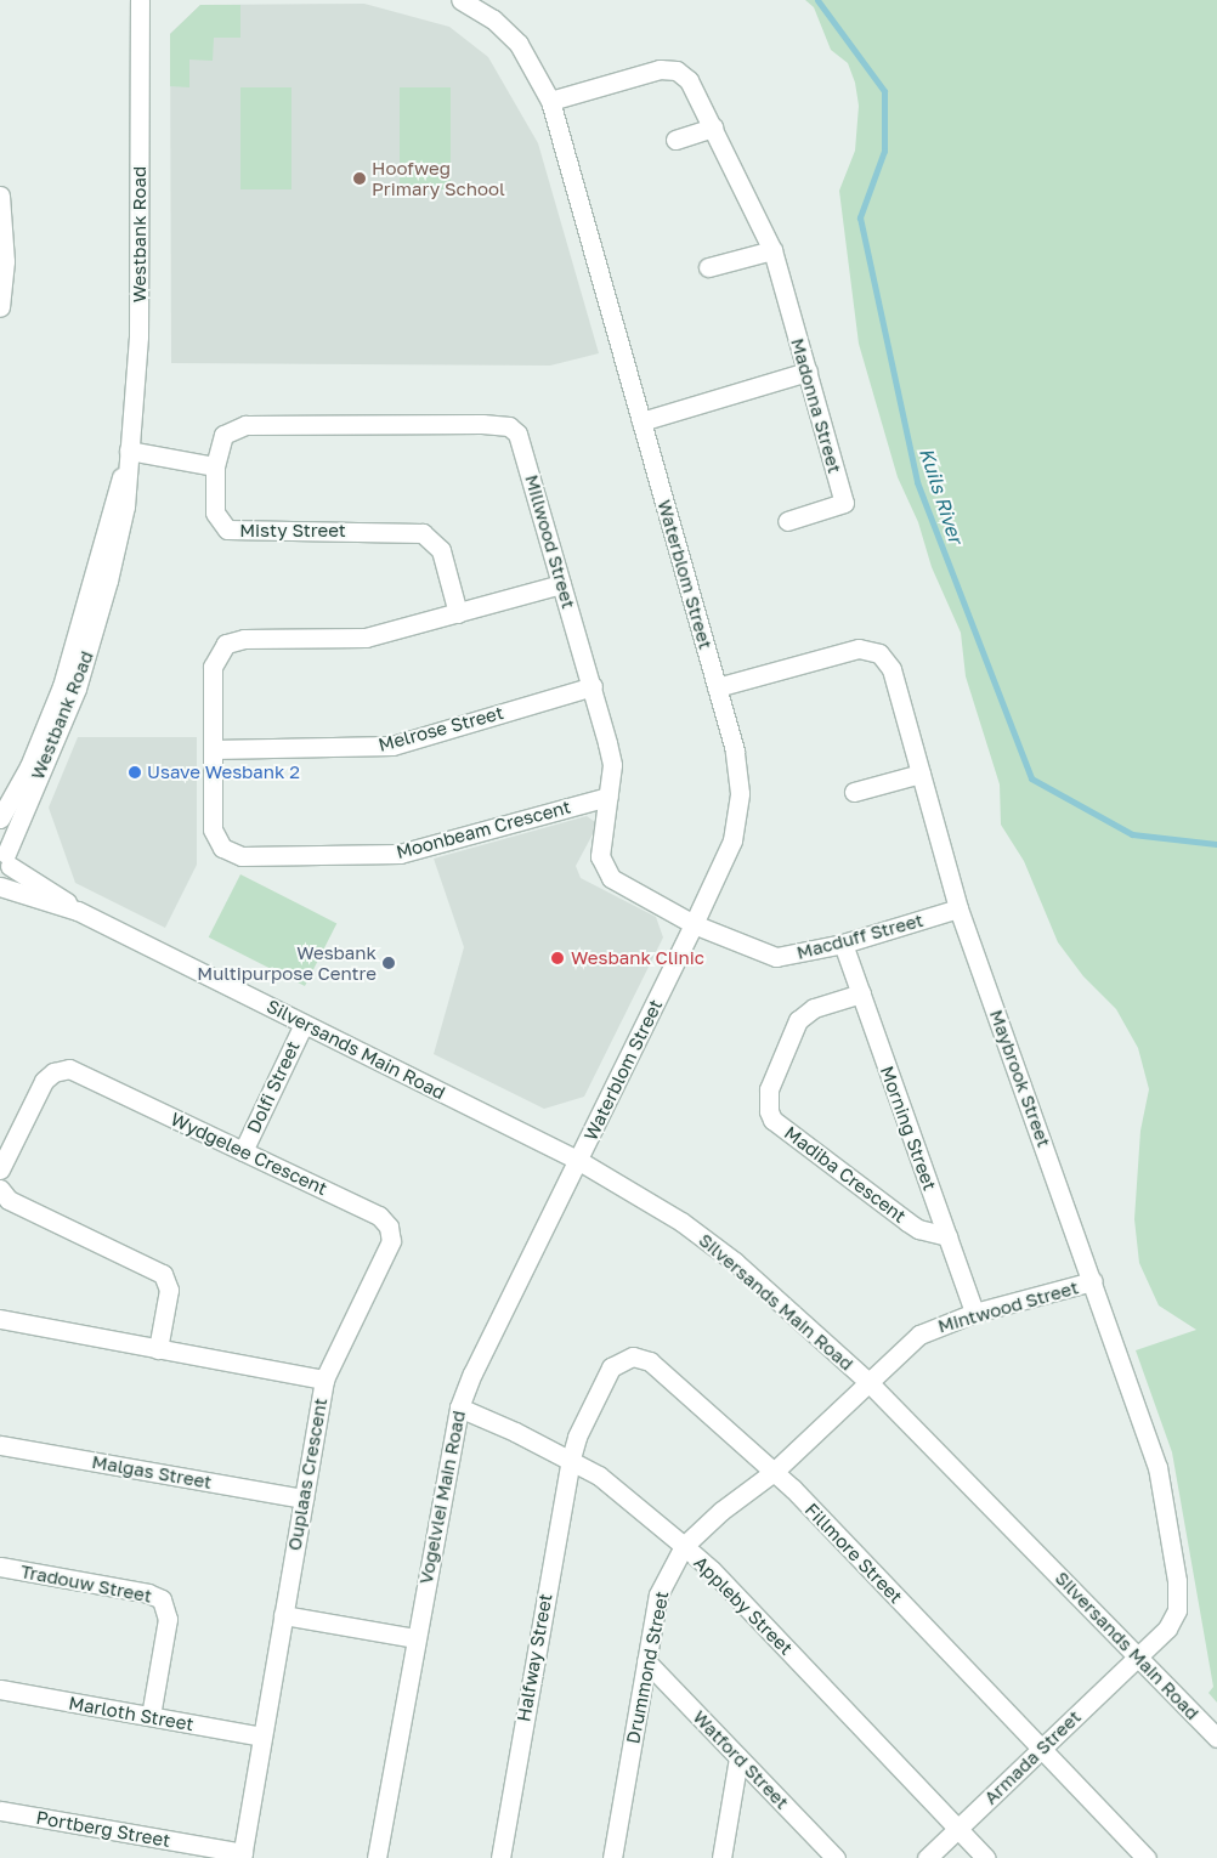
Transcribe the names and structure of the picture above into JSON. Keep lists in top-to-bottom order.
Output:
{
  "streets": {
    "street": [
      "Westbank Road",
      "Madonna Street",
      "Misty Street",
      "Millwood Street",
      "Waterblom Street",
      "Melrose Street",
      "Moonbeam Crescent",
      "Macduff Street",
      "Silversands Main Road",
      "Maybrook Street",
      "Dolfi Street",
      "Morning Street",
      "Wydgelee Crescent",
      "Madiba Crescent",
      "Mintwood Street",
      "Malgas Street",
      "Ouplaas Crescent",
      "Vogelvlei Main Road",
      "Fillmore Street",
      "Tradouw Street",
      "Appleby Street",
      "Halfway Street",
      "Drummond Street",
      "Marloth Street",
      "Armada Street",
      "Watford Street",
      "Portberg Street"
    ]
  },
  "crossings": [
    ["Westbank Road", "Silversands Main Road"],
    ["Madonna Street", "Waterblom Street"],
    ["Misty Street", "Millwood Street"],
    ["Misty Street", "Moonbeam Crescent"],
    ["Millwood Street", "Waterblom Street"],
    ["Millwood Street", "Melrose Street"],
    ["Millwood Street", "Moonbeam Crescent"],
    ["Millwood Street", "Macduff Street"],
    ["Waterblom Street", "Macduff Street"],
    ["Waterblom Street", "Silversands Main Road"],
    ["Waterblom Street", "Maybrook Street"],
    ["Waterblom Street", "Vogelvlei Main Road"],
    ["Melrose Street", "Moonbeam Crescent"],
    ["Macduff Street", "Maybrook Street"],
    ["Macduff Street", "Morning Street"],
    ["Silversands Main Road", "Maybrook Street"],
    ["Silversands Main Road", "Dolfi Street"],
    ["Silversands Main Road", "Mintwood Street"],
    ["Silversands Main Road", "Vogelvlei Main Road"],
    ["Silversands Main Road", "Drummond Street"],
    ["Silversands Main Road", "Armada Street"],
    ["Maybrook Street", "Mintwood Street"],
    ["Maybrook Street", "Armada Street"],
    ["Dolfi Street", "Wydgelee Crescent"],
    ["Morning Street", "Madiba Crescent"],
    ["Morning Street", "Mintwood Street"],
    ["Wydgelee Crescent", "Ouplaas Crescent"],
    ["Mintwood Street", "Drummond Street"],
    ["Malgas Street", "Ouplaas Crescent"],
    ["Ouplaas Crescent", "Marloth Street"],
    ["Ouplaas Crescent", "Portberg Street"],
    ["Vogelvlei Main Road", "Appleby Street"],
    ["Fillmore Street", "Appleby Street"],
    ["Fillmore Street", "Halfway Street"],
    ["Fillmore Street", "Drummond Street"],
    ["Fillmore Street", "Armada Street"],
    ["Tradouw Street", "Marloth Street"],
    ["Appleby Street", "Halfway Street"],
    ["Appleby Street", "Drummond Street"],
    ["Appleby Street", "Armada Street"],
    ["Drummond Street", "Watford Street"]
  ],
  "water": ["Kuils River"],
  "places": [
    "Hoofweg Primary School",
    "Usave Wesbank 2",
    "Wesbank Clinic",
    "Wesbank Multipurpose Centre"
  ]
}
